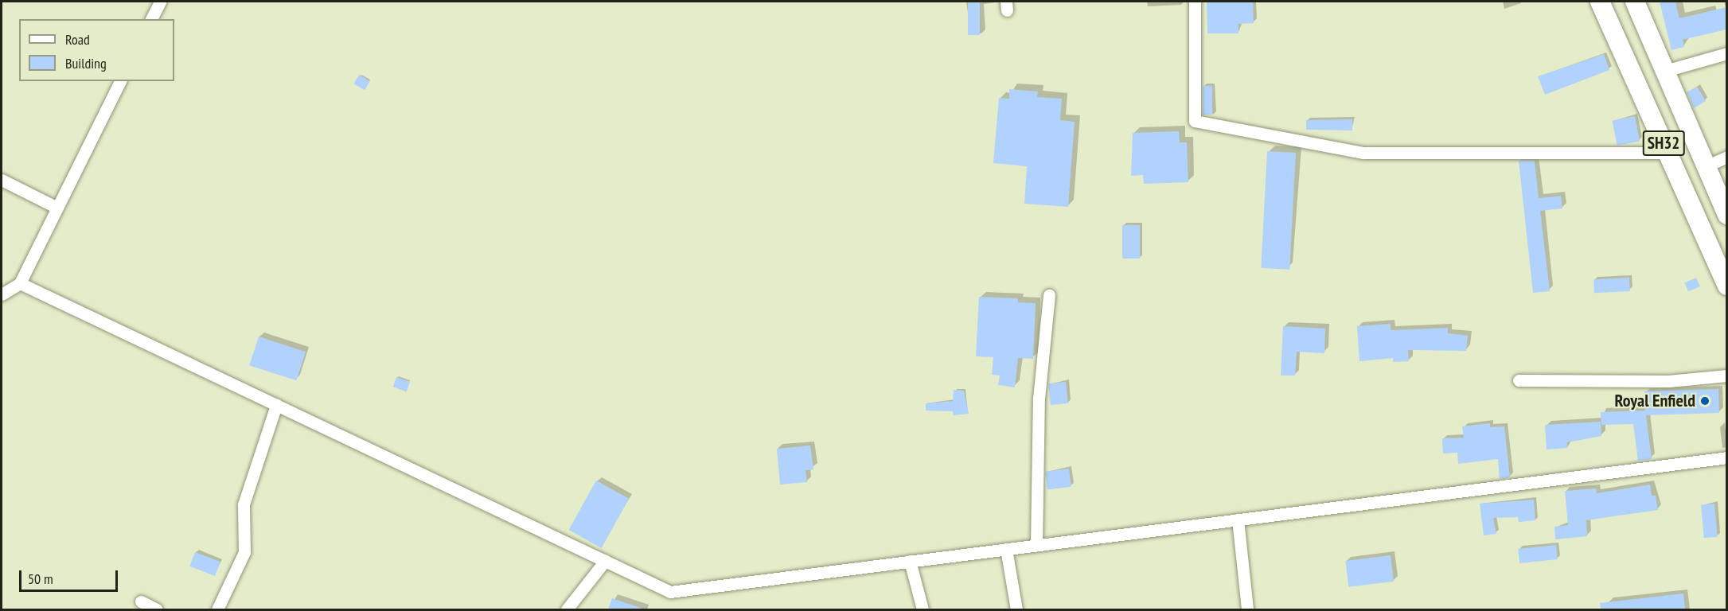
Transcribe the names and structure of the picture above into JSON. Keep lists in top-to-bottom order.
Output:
{
  "streets": {
    "main road": ["SH32"]
  },
  "places": ["Royal Enfield"],
  "legend": ["Road", "Building"],
  "scale_bar": "50 m"
}
